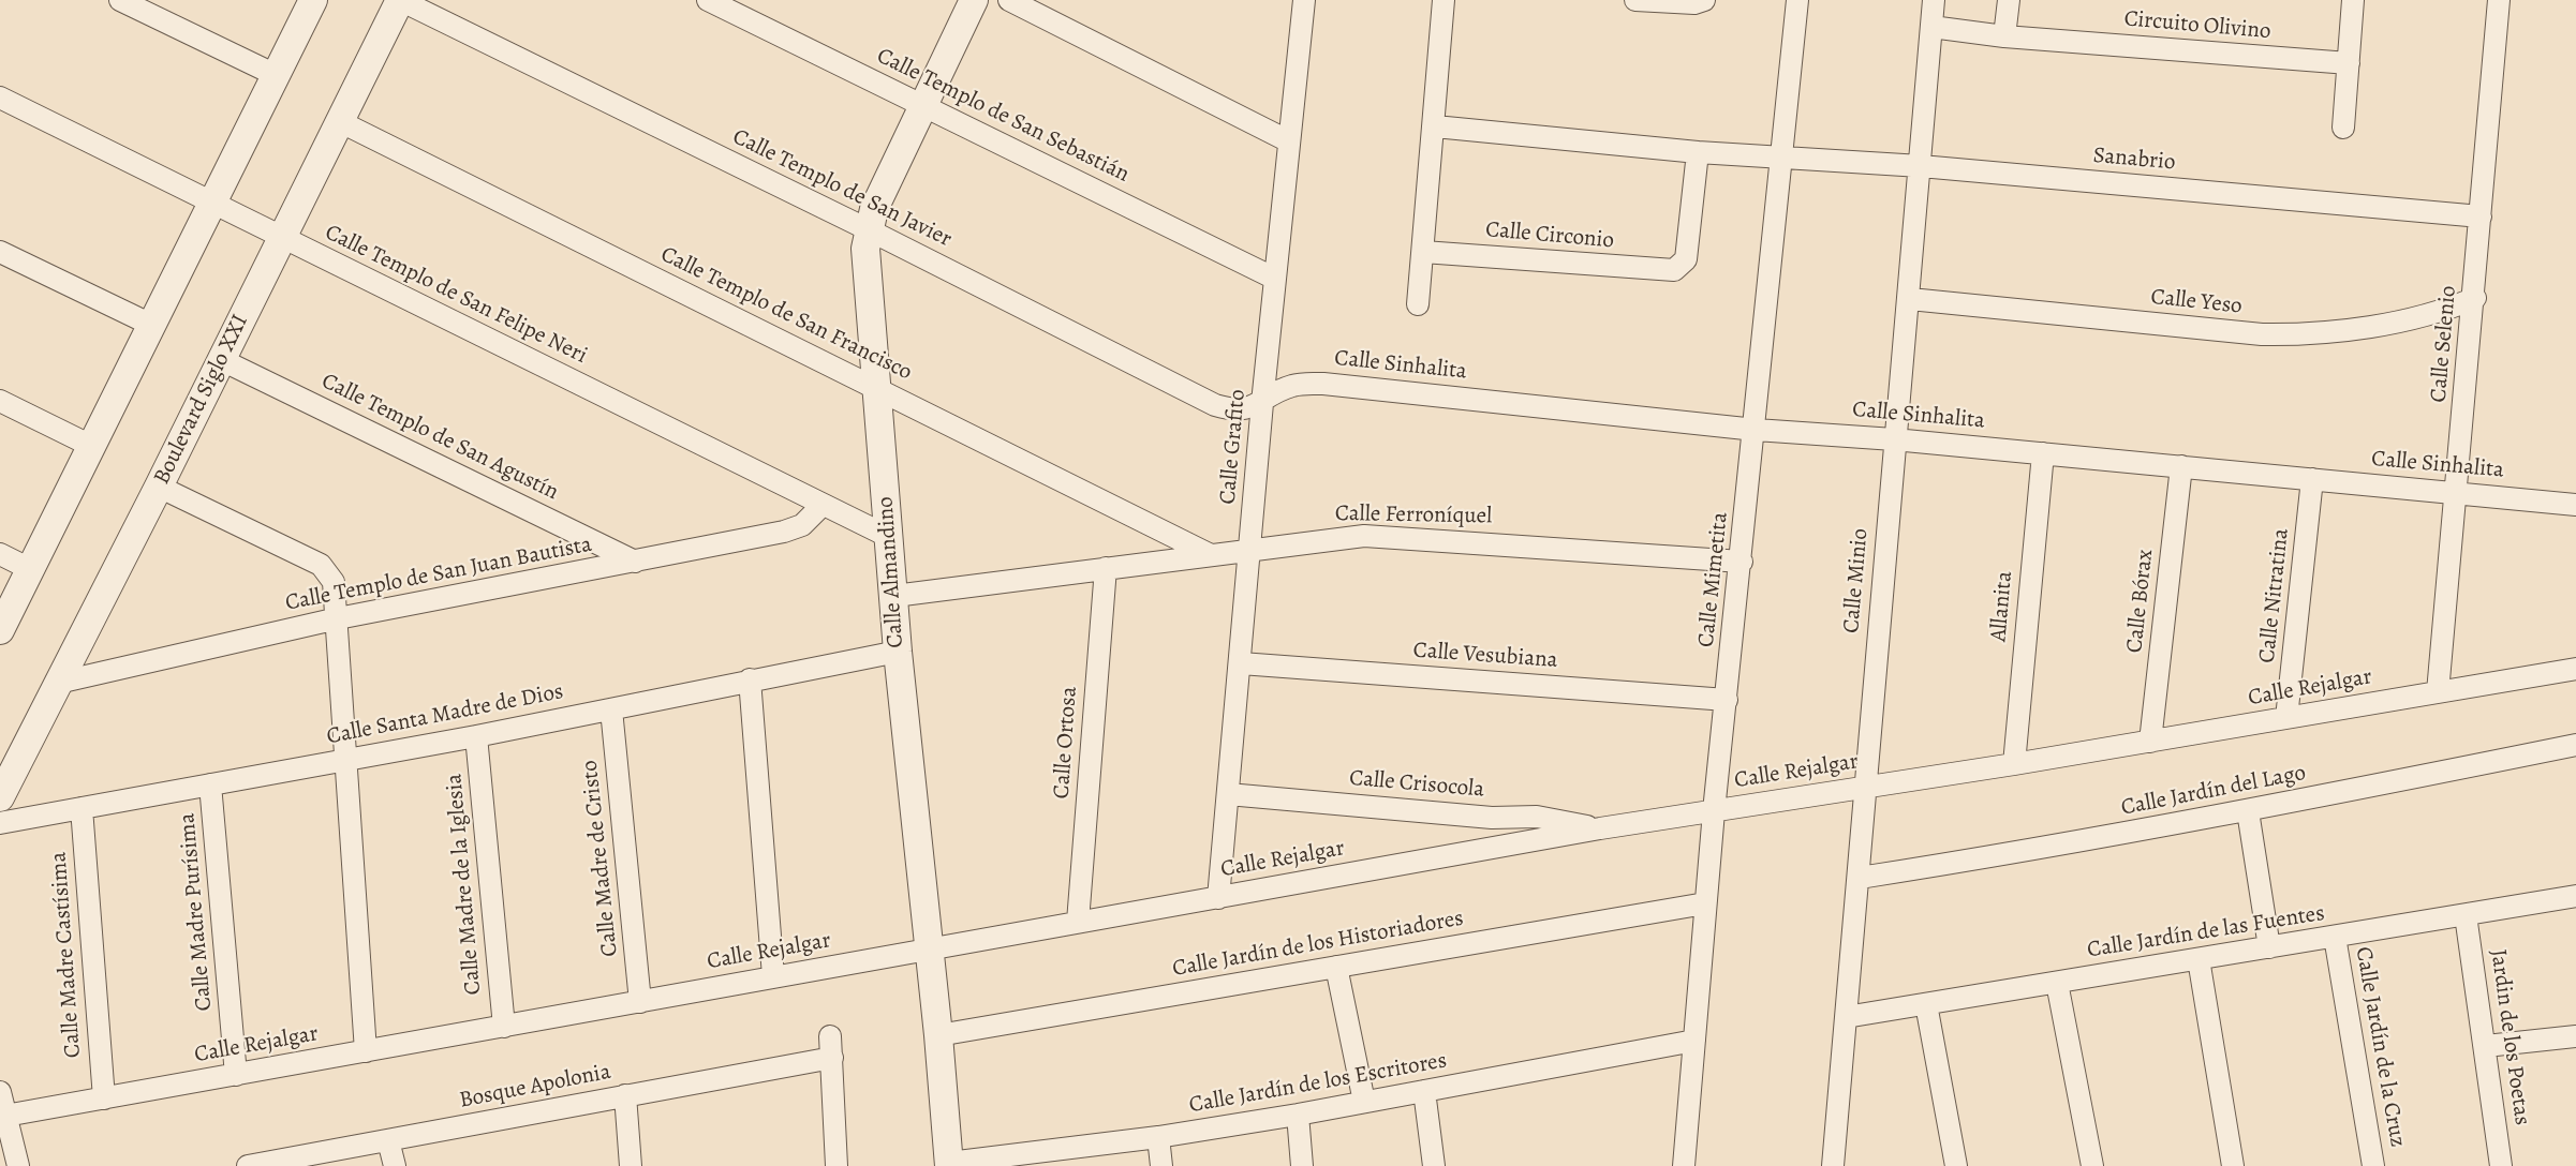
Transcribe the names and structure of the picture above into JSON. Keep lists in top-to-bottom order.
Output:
{
  "streets": {
    "street": [
      "Circuito Olivino",
      "Calle Templo de San Sebastián",
      "Sanabrio",
      "Calle Templo de San Javier",
      "Calle Circonio",
      "Calle Templo de San Felipe Neri",
      "Calle Yeso",
      "Calle Templo de San Francisco",
      "Calle Selenio",
      "Calle Sinhalita",
      "Boulevard Siglo XXI",
      "Calle Templo de San Agustín",
      "Calle Grafito",
      "Calle Ferroníquel",
      "Calle Almandino",
      "Calle Templo de San Juan Bautista",
      "Calle Mimetita",
      "Calle Minio",
      "Calle Nitratina",
      "Calle Bórax",
      "Allanita",
      "Calle Vesubiana",
      "Calle Rejalgar",
      "Calle Santa Madre de Dios",
      "Calle Ortosa",
      "Calle Crisocola",
      "Calle Jardín del Lago",
      "Calle Madre de Cristo",
      "Calle Madre de la Iglesia",
      "Calle Madre Purísima",
      "Calle Jardín de las Fuentes",
      "Calle Jardín de los Historiadores",
      "Calle Madre Castísima",
      "Jardin de los Poetas",
      "Calle Jardín de la Cruz",
      "Calle Jardín de los Escritores",
      "Bosque Apolonia"
    ]
  },
  "crossings": [
    ["Circuito Olivino", "Calle Minio"],
    ["Calle Templo de San Sebastián", "Calle Grafito"],
    ["Calle Templo de San Sebastián", "Calle Almandino"],
    ["Sanabrio", "Calle Selenio"],
    ["Sanabrio", "Calle Mimetita"],
    ["Sanabrio", "Calle Minio"],
    ["Calle Templo de San Javier", "Calle Sinhalita"],
    ["Calle Templo de San Javier", "Boulevard Siglo XXI"],
    ["Calle Templo de San Javier", "Calle Grafito"],
    ["Calle Templo de San Javier", "Calle Almandino"],
    ["Calle Templo de San Felipe Neri", "Boulevard Siglo XXI"],
    ["Calle Templo de San Felipe Neri", "Calle Almandino"],
    ["Calle Templo de San Felipe Neri", "Calle Templo de San Juan Bautista"],
    ["Calle Yeso", "Calle Selenio"],
    ["Calle Yeso", "Calle Minio"],
    ["Calle Templo de San Francisco", "Boulevard Siglo XXI"],
    ["Calle Templo de San Francisco", "Calle Ferroníquel"],
    ["Calle Templo de San Francisco", "Calle Almandino"],
    ["Calle Selenio", "Calle Sinhalita"],
    ["Calle Selenio", "Calle Rejalgar"],
    ["Calle Sinhalita", "Calle Grafito"],
    ["Calle Sinhalita", "Calle Mimetita"],
    ["Calle Sinhalita", "Calle Minio"],
    ["Calle Sinhalita", "Calle Nitratina"],
    ["Calle Sinhalita", "Calle Bórax"],
    ["Calle Sinhalita", "Allanita"],
    ["Boulevard Siglo XXI", "Calle Templo de San Agustín"],
    ["Boulevard Siglo XXI", "Calle Templo de San Juan Bautista"],
    ["Calle Templo de San Agustín", "Calle Templo de San Juan Bautista"],
    ["Calle Grafito", "Calle Ferroníquel"],
    ["Calle Grafito", "Calle Vesubiana"],
    ["Calle Grafito", "Calle Rejalgar"],
    ["Calle Grafito", "Calle Crisocola"],
    ["Calle Ferroníquel", "Calle Almandino"],
    ["Calle Ferroníquel", "Calle Mimetita"],
    ["Calle Ferroníquel", "Calle Ortosa"],
    ["Calle Almandino", "Calle Rejalgar"],
    ["Calle Almandino", "Calle Santa Madre de Dios"],
    ["Calle Almandino", "Calle Jardín de los Historiadores"],
    ["Calle Almandino", "Calle Jardín de los Escritores"],
    ["Calle Mimetita", "Calle Vesubiana"],
    ["Calle Mimetita", "Calle Rejalgar"],
    ["Calle Mimetita", "Calle Jardín de los Historiadores"],
    ["Calle Mimetita", "Calle Jardín de los Escritores"],
    ["Calle Minio", "Calle Rejalgar"],
    ["Calle Minio", "Calle Jardín del Lago"],
    ["Calle Minio", "Calle Jardín de las Fuentes"],
    ["Calle Nitratina", "Calle Rejalgar"],
    ["Calle Bórax", "Calle Rejalgar"],
    ["Allanita", "Calle Rejalgar"],
    ["Calle Rejalgar", "Calle Ortosa"],
    ["Calle Rejalgar", "Calle Crisocola"],
    ["Calle Rejalgar", "Calle Madre de Cristo"],
    ["Calle Rejalgar", "Calle Madre de la Iglesia"],
    ["Calle Rejalgar", "Calle Madre Purísima"],
    ["Calle Rejalgar", "Calle Madre Castísima"],
    ["Calle Santa Madre de Dios", "Calle Madre de Cristo"],
    ["Calle Santa Madre de Dios", "Calle Madre de la Iglesia"],
    ["Calle Santa Madre de Dios", "Calle Madre Purísima"],
    ["Calle Santa Madre de Dios", "Calle Madre Castísima"],
    ["Calle Jardín de las Fuentes", "Jardin de los Poetas"],
    ["Calle Jardín de las Fuentes", "Calle Jardín de la Cruz"]
  ]
}
